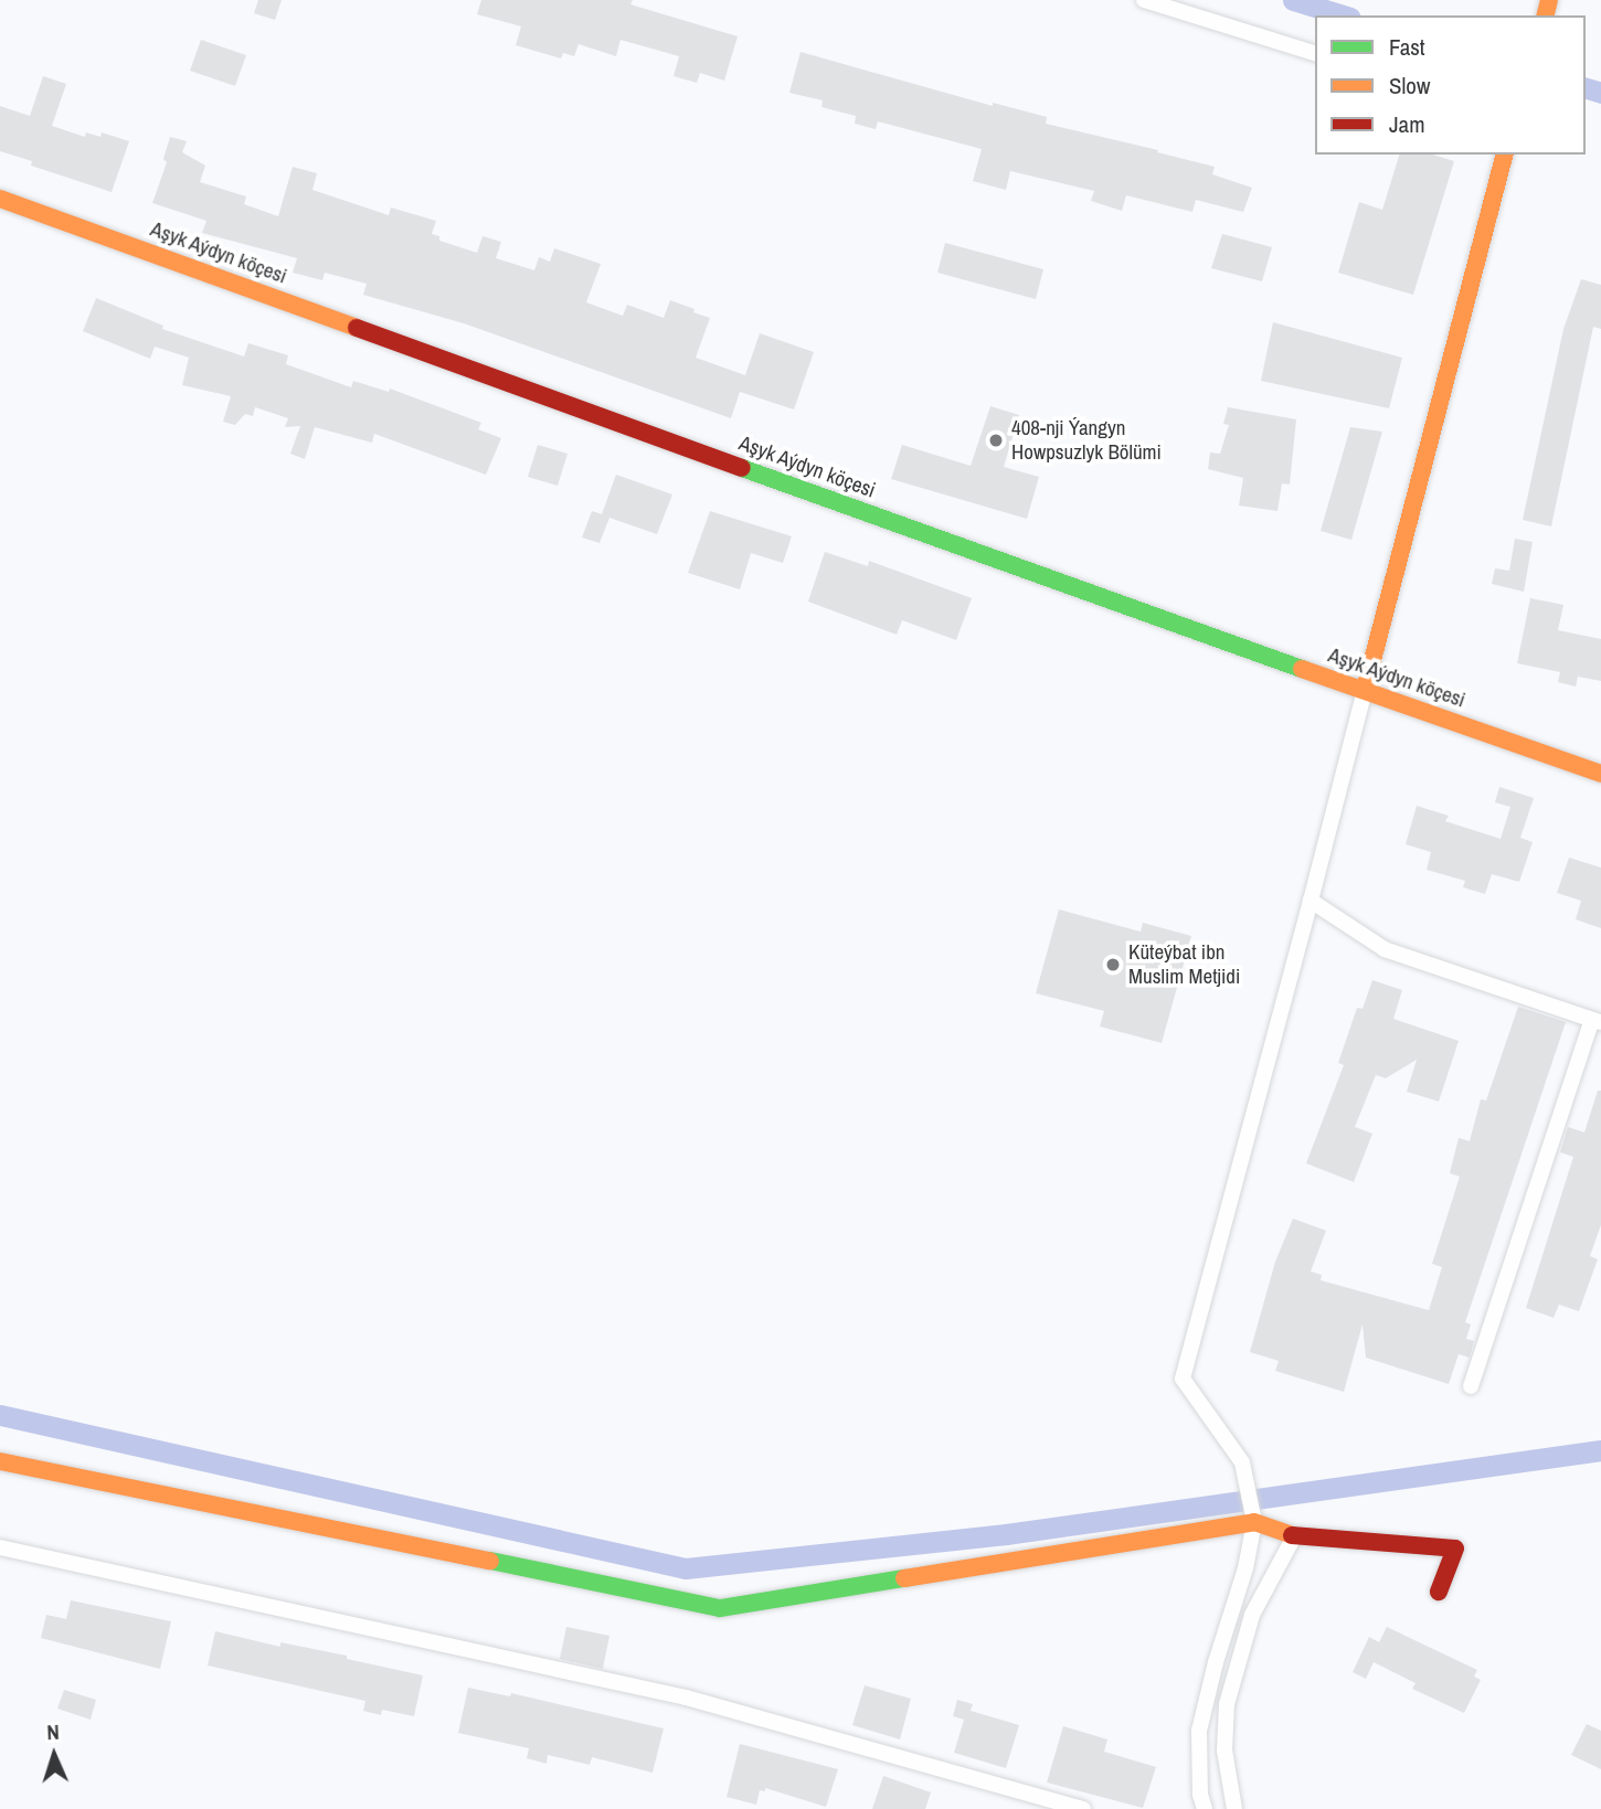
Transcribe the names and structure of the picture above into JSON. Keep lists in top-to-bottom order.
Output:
{
  "streets": {
    "street": ["Aşyk Aýdyn köçesi"]
  },
  "places": ["408-nji Ýangyn Howpsuzlyk Bölümi", "Küteýbat ibn Muslim Metjidi"],
  "legend": ["Fast", "Slow", "Jam"],
  "north": "top"
}
